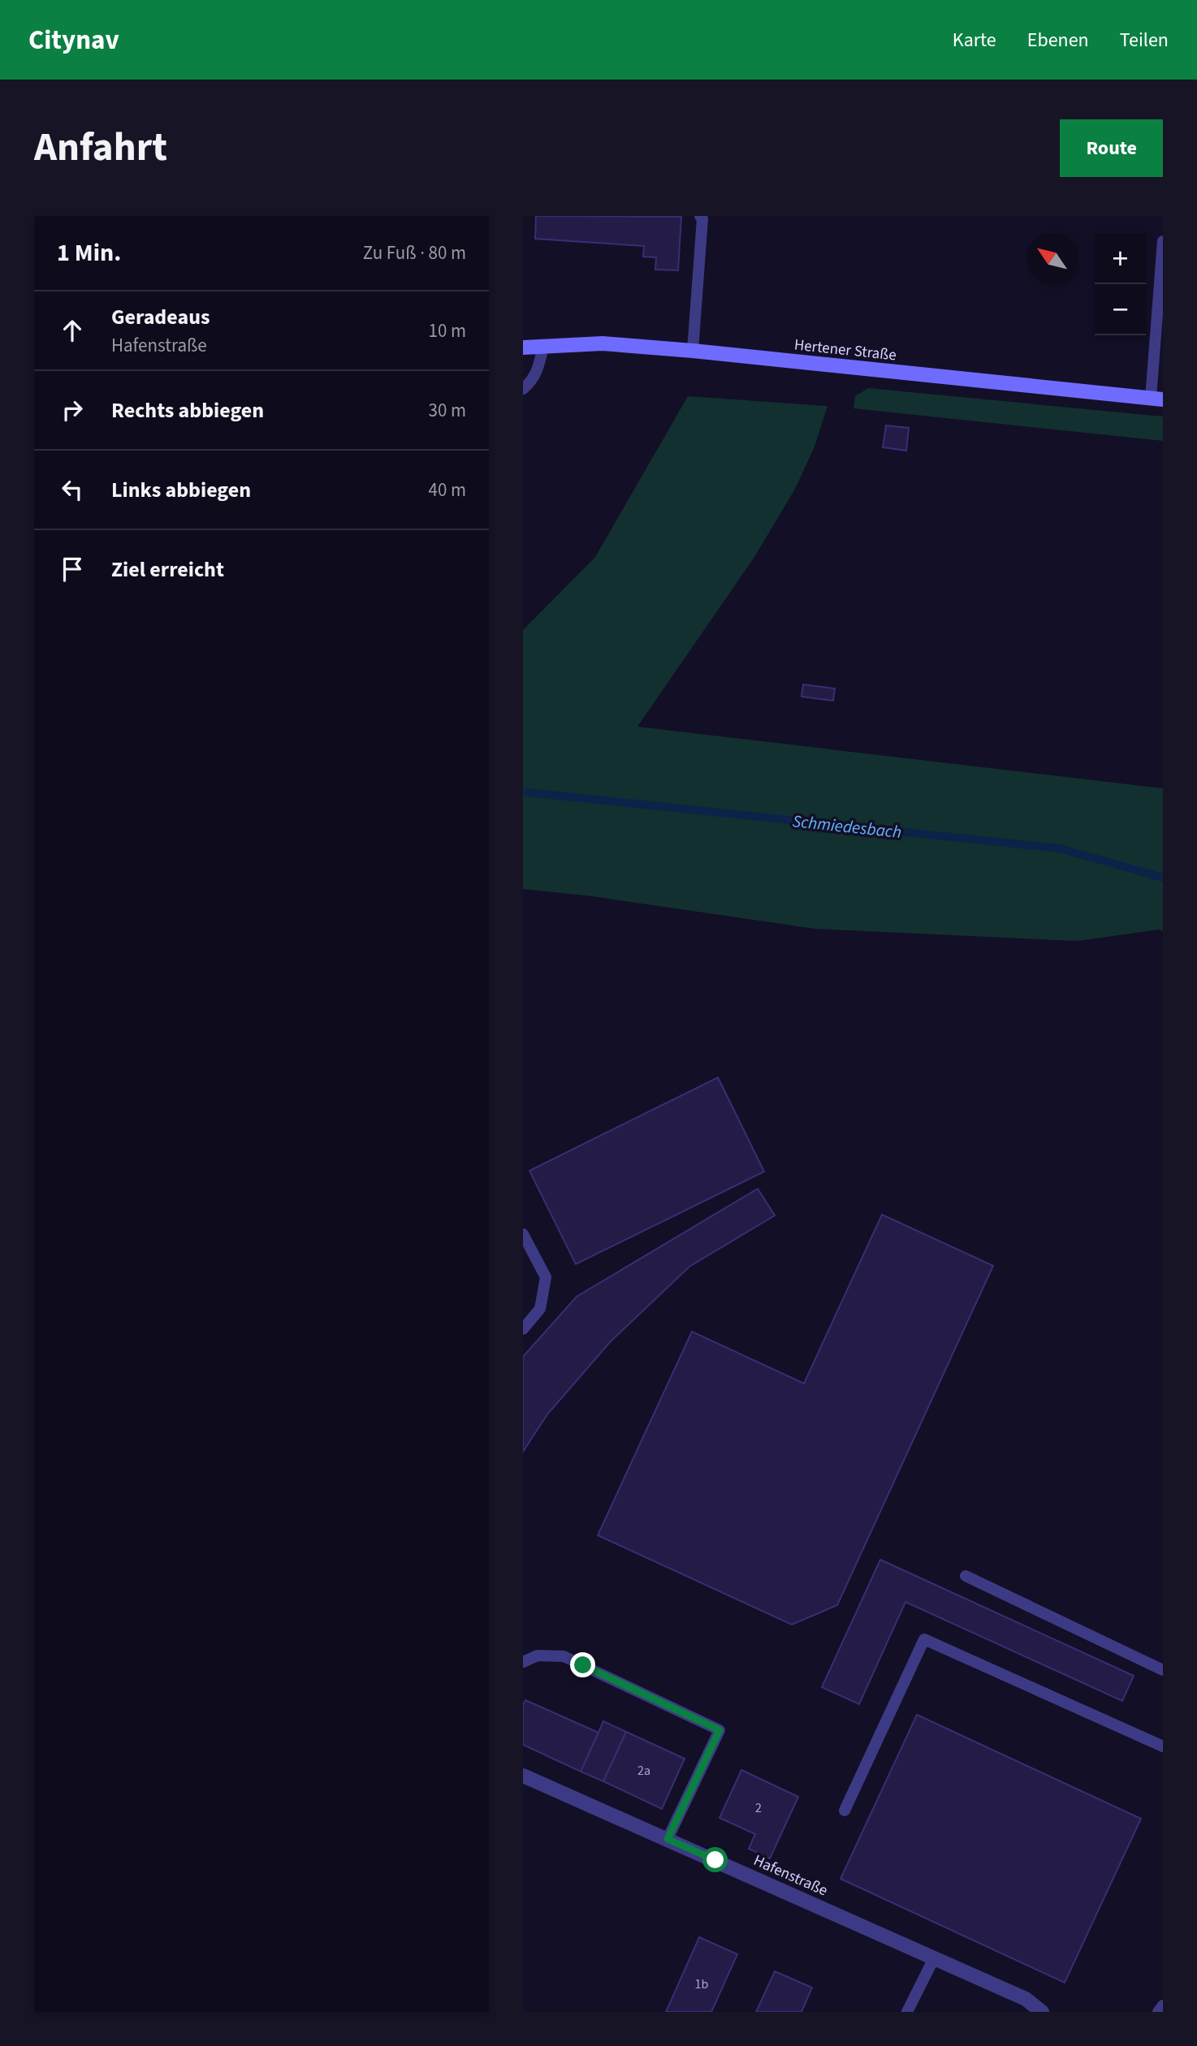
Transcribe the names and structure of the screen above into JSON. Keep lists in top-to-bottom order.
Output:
{
  "streets": {
    "main road": ["Hertener Straße"],
    "street": ["Hafenstraße"]
  },
  "water": ["Schmiedesbach"],
  "house_numbers": ["2a", "2", "1b"],
  "north": "top left",
  "page": {
    "header": "Citynav",
    "nav": ["Karte", "Ebenen", "Teilen"],
    "title": "Anfahrt",
    "buttons": "Route",
    "heading": ["1 Min.", "Zu Fuß · 80 m"],
    "map_buttons": ["+", "−"],
    "list": [
      ["Geradeaus", "Hafenstraße", "10 m"],
      ["Rechts abbiegen", "30 m"],
      ["Links abbiegen", "40 m"],
      "Ziel erreicht"
    ]
  }
}
